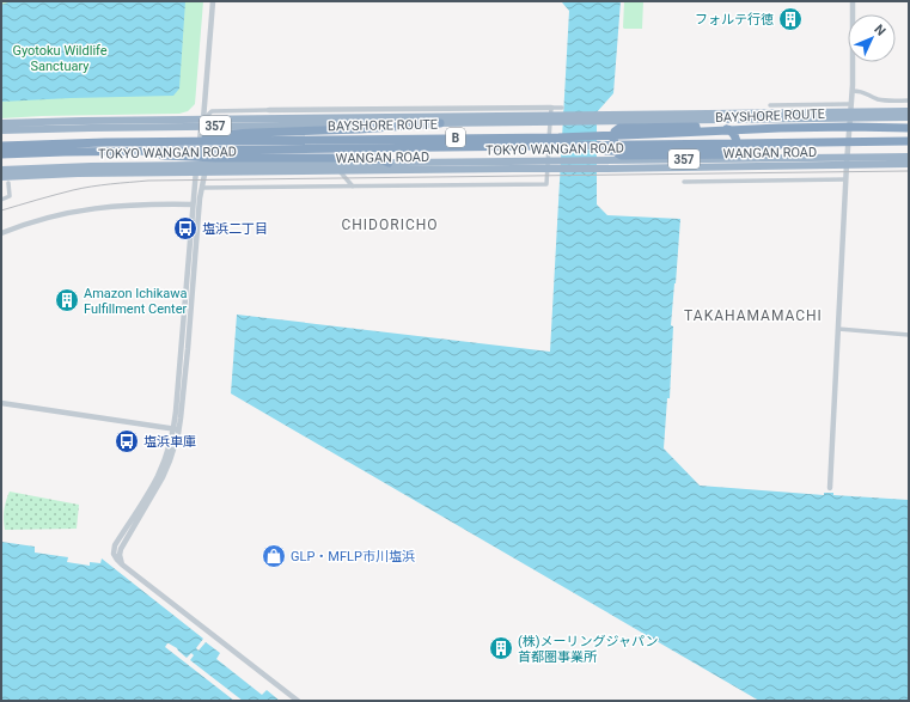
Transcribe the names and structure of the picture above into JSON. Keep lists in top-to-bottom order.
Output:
{
  "streets": {
    "highway": [
      "BAYSHORE ROUTE",
      "357",
      "B",
      "TOKYO WANGAN ROAD",
      "WANGAN ROAD"
    ]
  },
  "crossings": [
    ["357", "TOKYO WANGAN ROAD"],
    ["TOKYO WANGAN ROAD", "WANGAN ROAD"]
  ],
  "districts": ["CHIDORICHO", "TAKAHAMAMACHI"],
  "parks": ["Gyotoku Wildlife Sanctuary"],
  "places": {
    "building": ["フォルテ行徳", "Amazon Ichikawa Fulfillment Center", "(株)メーリングジャパン 首都圏事業所"],
    "bus stop": ["塩浜二丁目", "塩浜車庫"],
    "shop": ["GLP・MFLP市川塩浜"]
  },
  "north": "top right"
}
